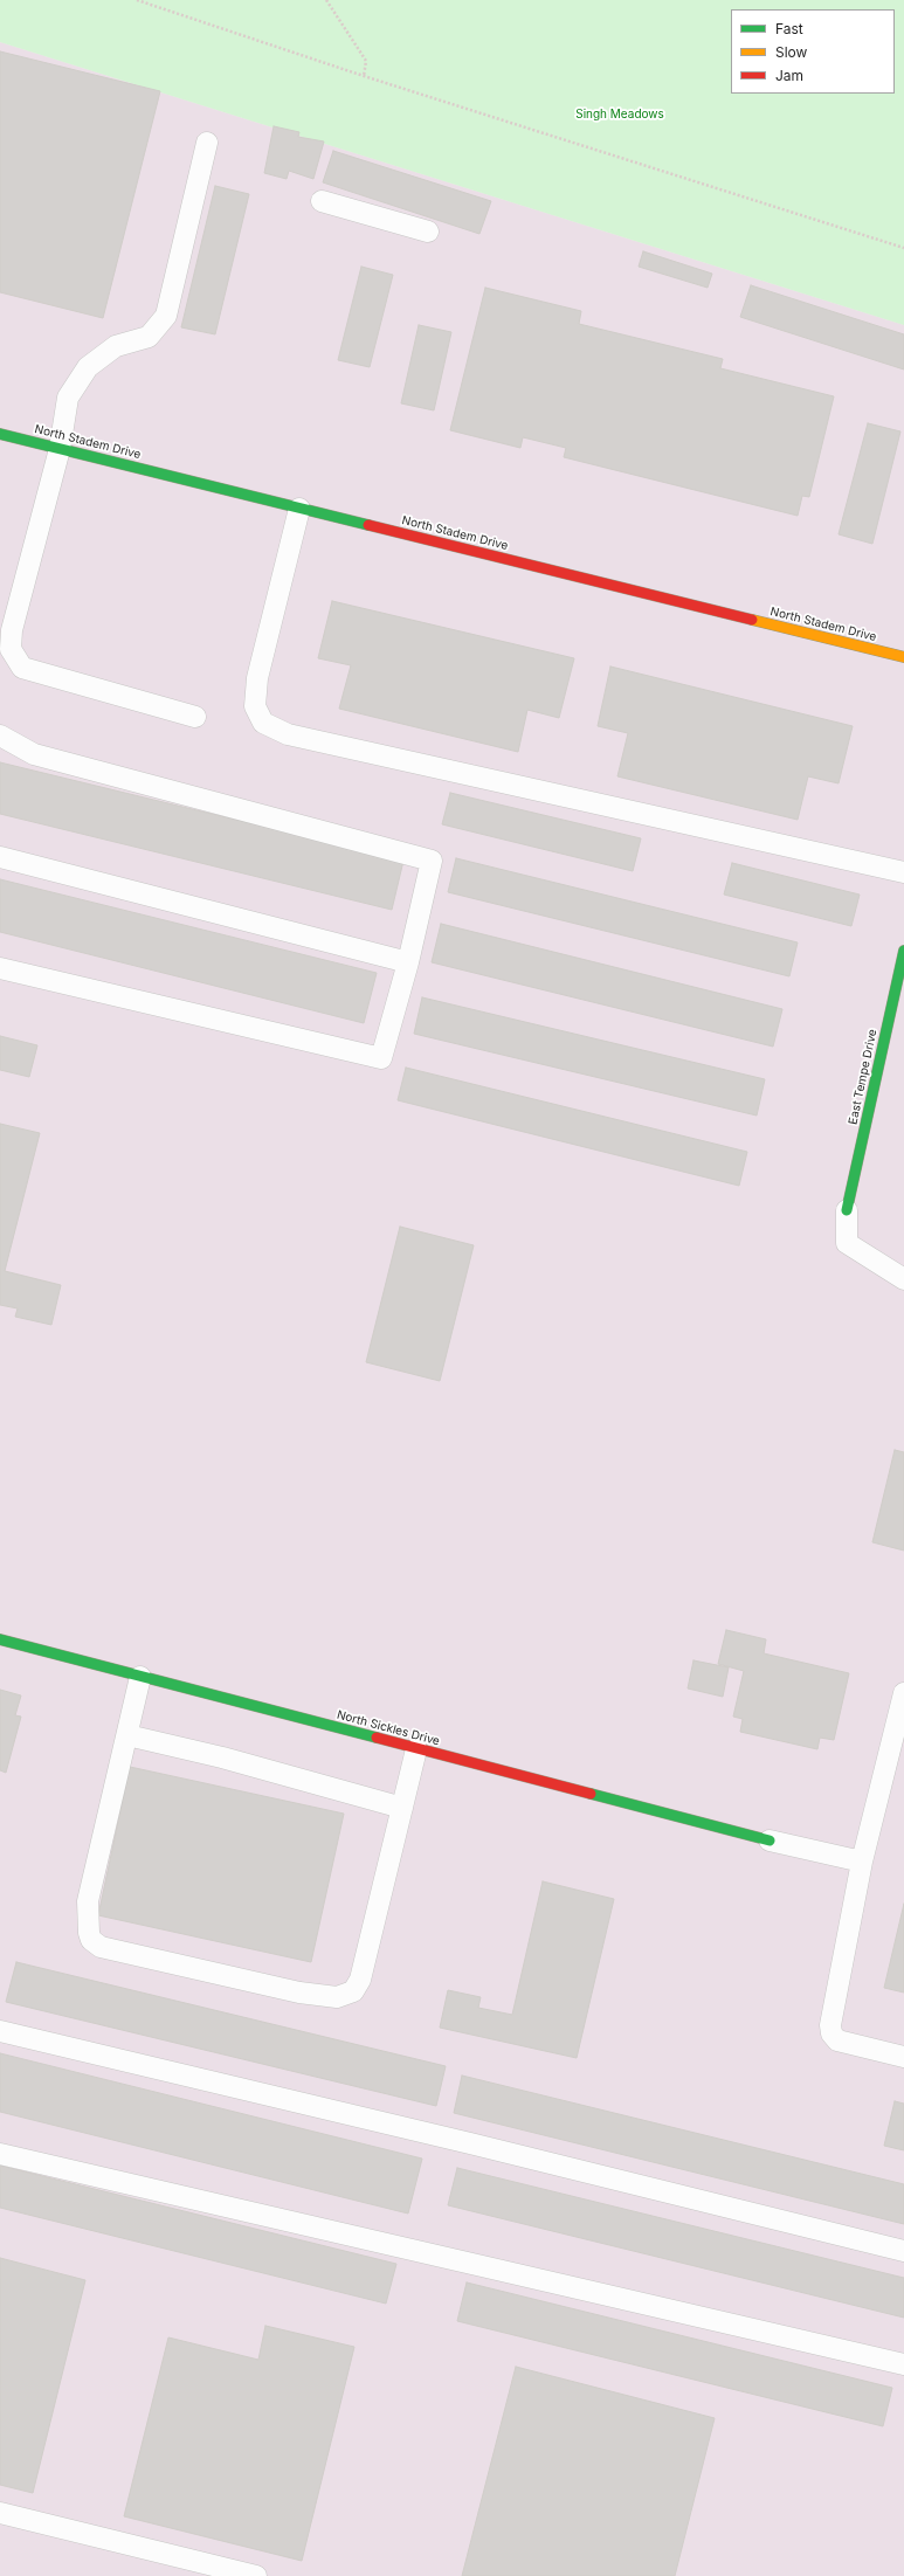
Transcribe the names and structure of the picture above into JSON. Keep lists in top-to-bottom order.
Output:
{
  "streets": {
    "street": ["North Stadem Drive", "East Tempe Drive", "North Sickles Drive"]
  },
  "parks": ["Singh Meadows"],
  "legend": ["Fast", "Slow", "Jam"]
}
